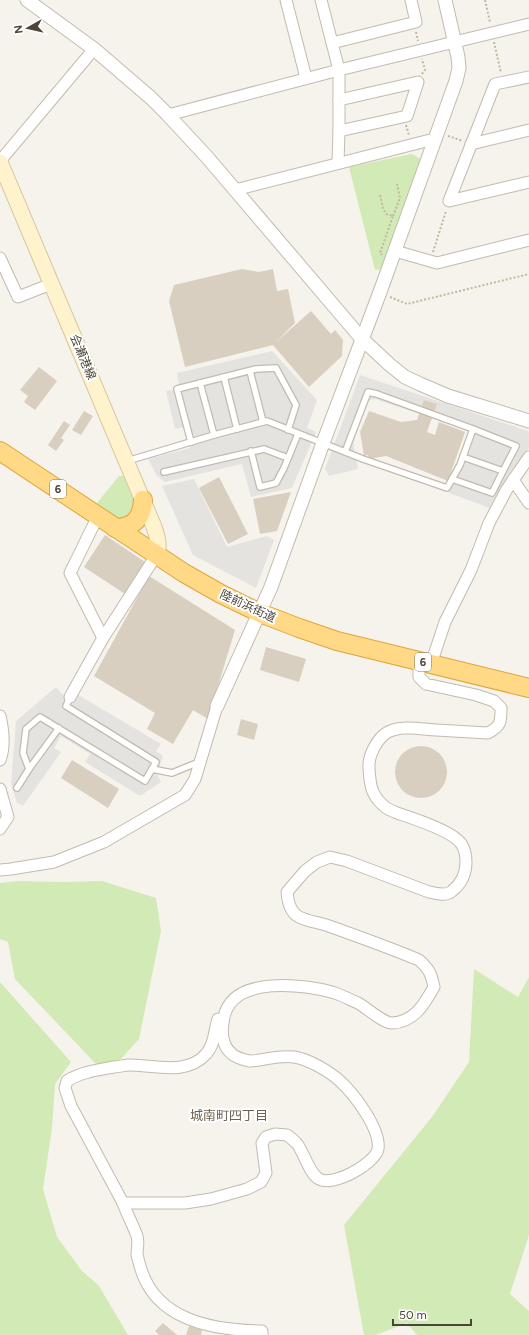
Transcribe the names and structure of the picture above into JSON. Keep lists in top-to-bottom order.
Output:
{
  "streets": {
    "highway": ["6", "陸前浜街道"],
    "main road": ["会瀬港線"]
  },
  "crossings": [
    ["会瀬港線", "陸前浜街道"]
  ],
  "districts": ["城南町四丁目"],
  "scale_bar": "50 m",
  "north": "left"
}
